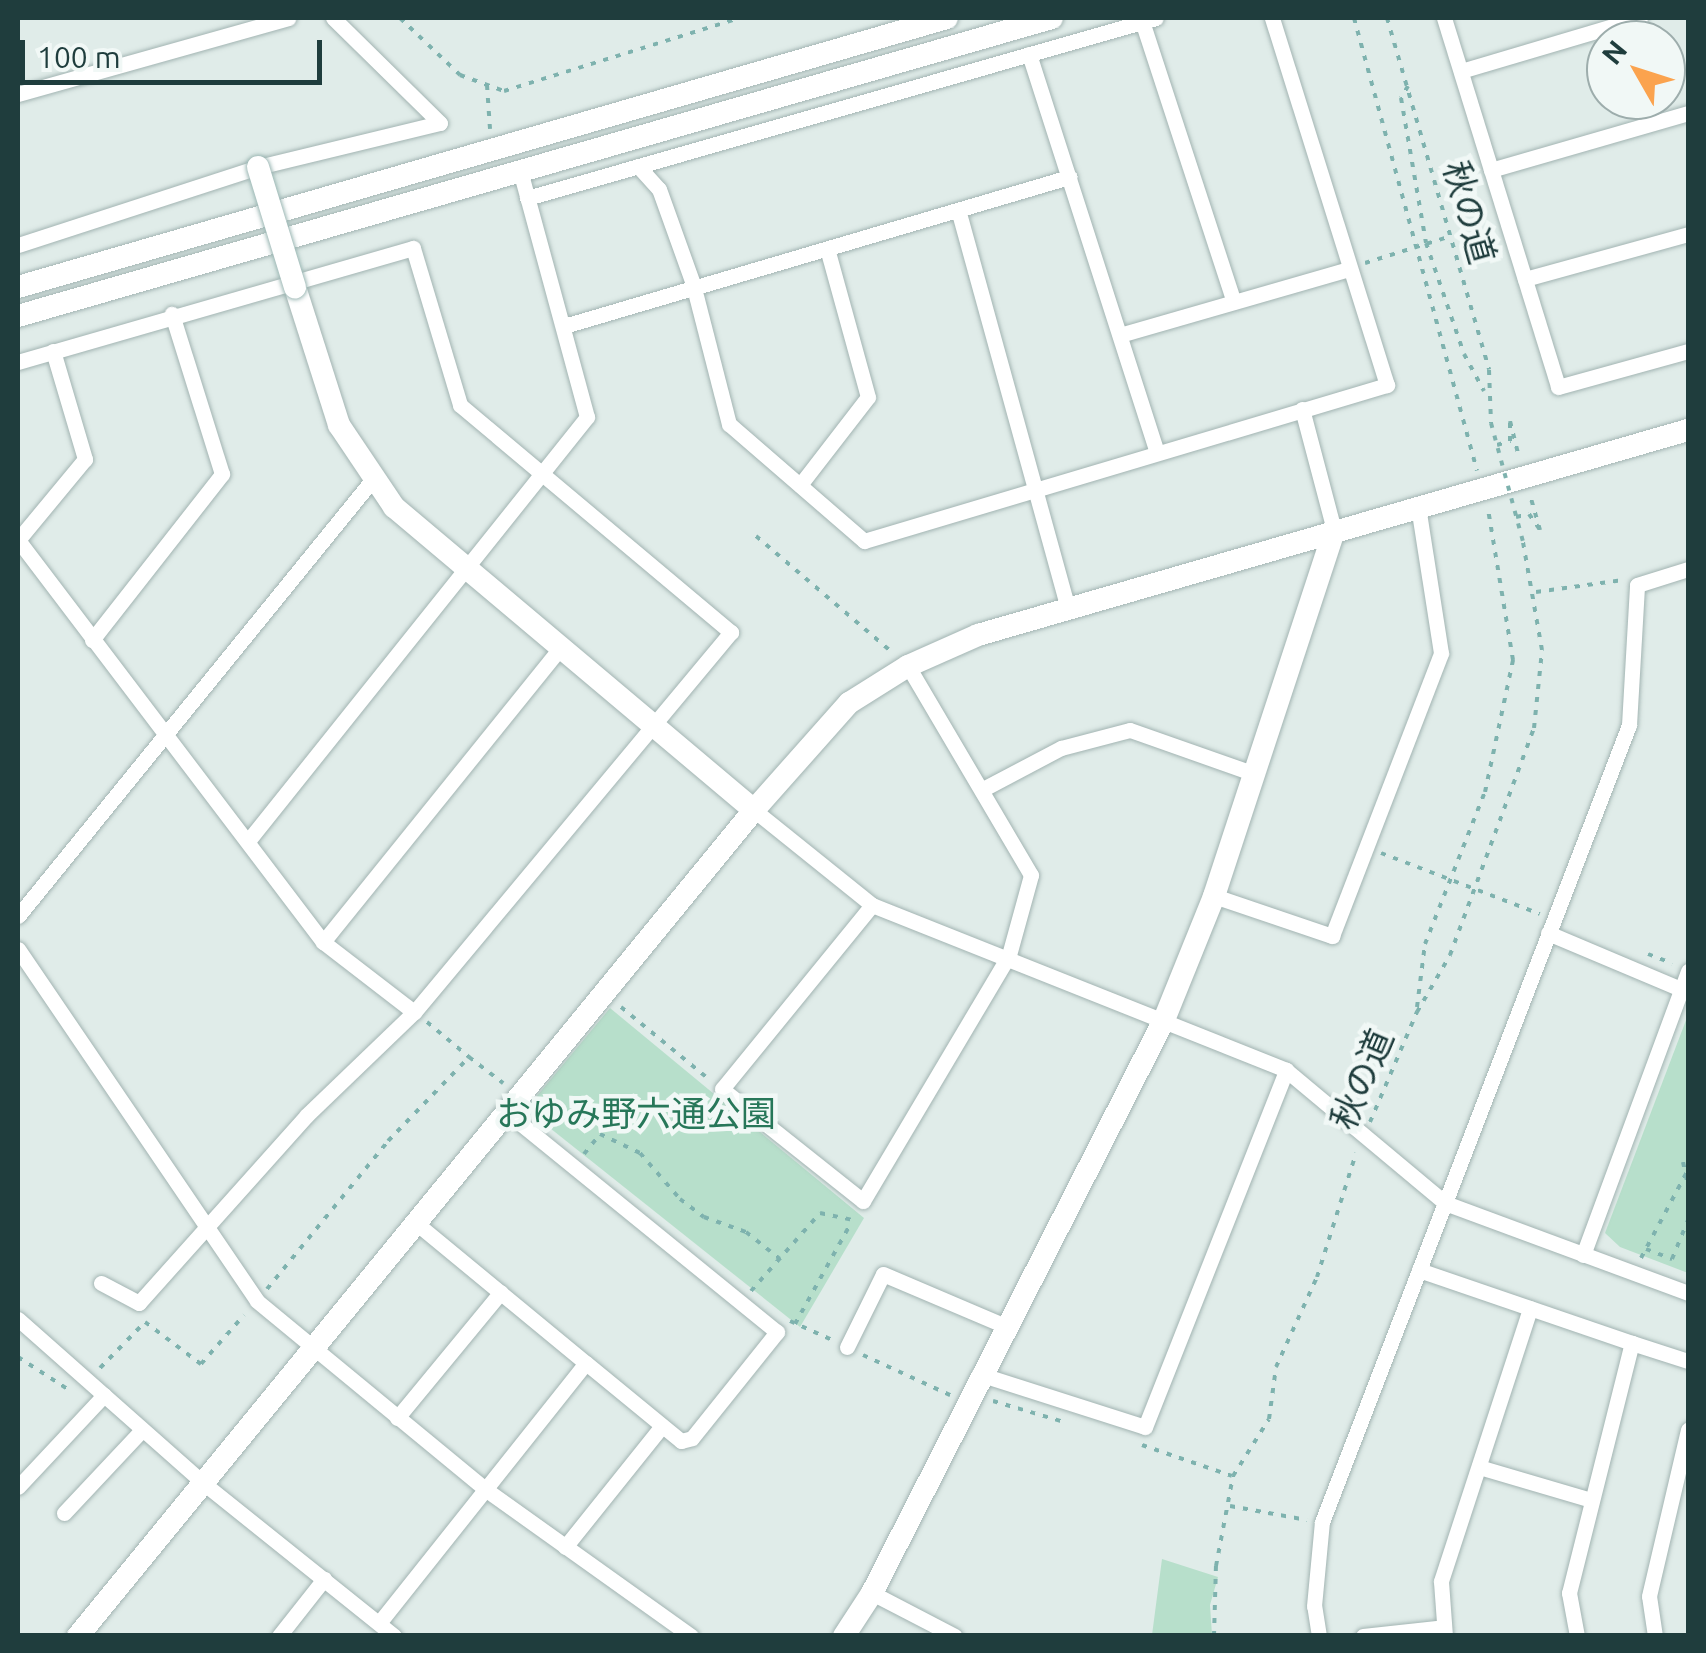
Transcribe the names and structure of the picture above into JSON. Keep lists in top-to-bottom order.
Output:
{
  "streets": {
    "path": ["秋の道"]
  },
  "parks": ["おゆみ野六通公園"],
  "scale_bar": "100 m",
  "north": "top left"
}
